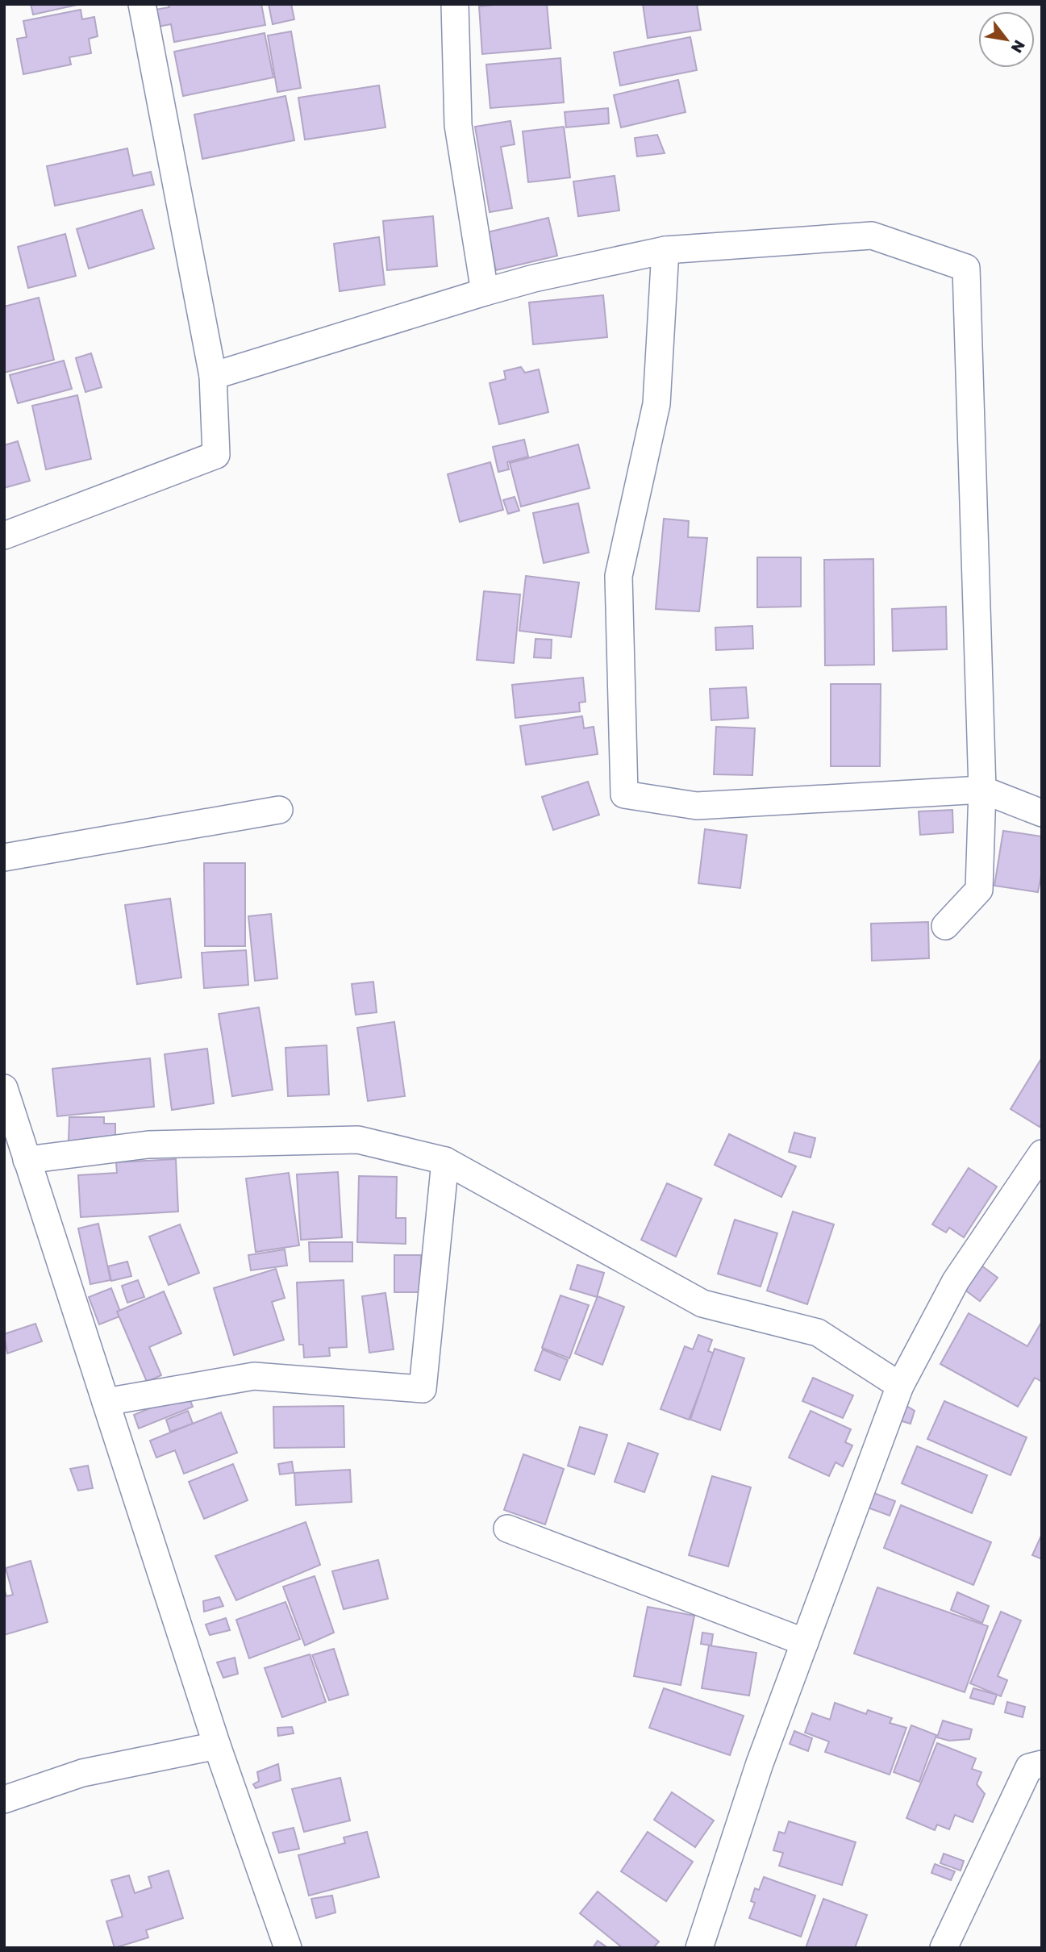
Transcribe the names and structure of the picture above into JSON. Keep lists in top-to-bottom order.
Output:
{
  "north": "bottom right"
}
